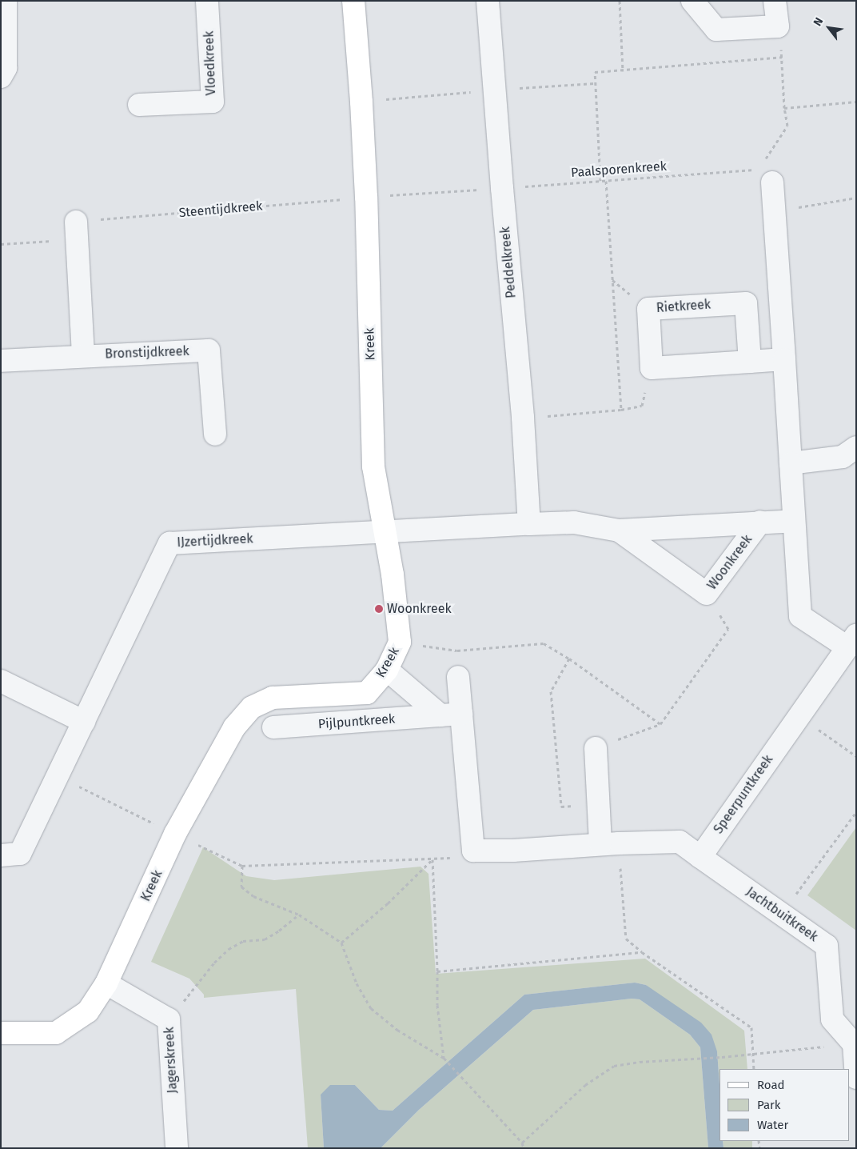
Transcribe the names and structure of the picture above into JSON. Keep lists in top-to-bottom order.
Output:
{
  "streets": {
    "street": [
      "Vloedkreek",
      "Peddelkreek",
      "Rietkreek",
      "Kreek",
      "Bronstijdkreek",
      "IJzertijdkreek",
      "Woonkreek",
      "Pijlpuntkreek",
      "Speerpuntkreek",
      "Jachtbuitkreek",
      "Jagerskreek"
    ],
    "path": ["Paalsporenkreek", "Steentijdkreek"]
  },
  "crossings": [
    ["Paalsporenkreek", "Steentijdkreek"],
    ["Paalsporenkreek", "Peddelkreek"],
    ["Paalsporenkreek", "Kreek"],
    ["Steentijdkreek", "Kreek"],
    ["Peddelkreek", "Woonkreek"],
    ["Kreek", "IJzertijdkreek"],
    ["Kreek", "Woonkreek"],
    ["Kreek", "Jagerskreek"],
    ["IJzertijdkreek", "Woonkreek"],
    ["Speerpuntkreek", "Jachtbuitkreek"]
  ],
  "places": ["Woonkreek"],
  "legend": ["Road", "Park", "Water"],
  "north": "top left"
}
